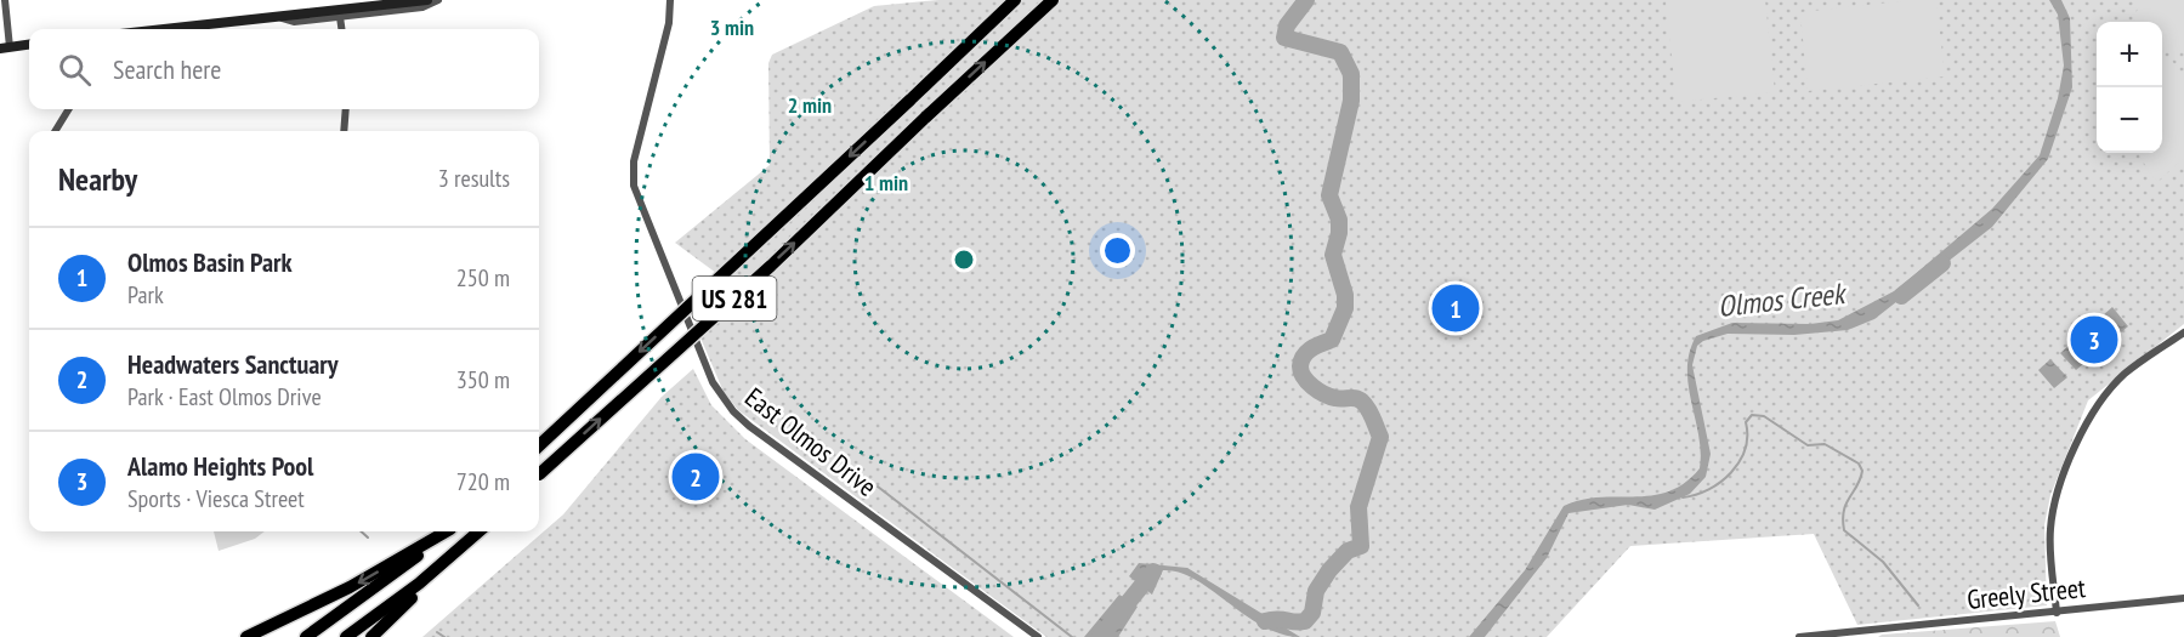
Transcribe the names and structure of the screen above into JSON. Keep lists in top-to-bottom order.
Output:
{
  "streets": {
    "highway": ["US 281"],
    "street": ["East Olmos Drive", "Greely Street"]
  },
  "water": ["Olmos Creek"],
  "page": {
    "map_buttons": ["+", "−"],
    "search": "Search here",
    "heading": ["Nearby", "3 results"],
    "list": [
      {
        "mark": "1",
        "name": "Olmos Basin Park",
        "note": "Park",
        "value": "250 m"
      },
      {
        "mark": "2",
        "name": "Headwaters Sanctuary",
        "note": "Park · East Olmos Drive",
        "value": "350 m"
      },
      {
        "mark": "3",
        "name": "Alamo Heights Pool",
        "note": "Sports · Viesca Street",
        "value": "720 m"
      }
    ],
    "pins": ["1", "3", "2"]
  },
  "rings": ["3 min", "2 min", "1 min"]
}
